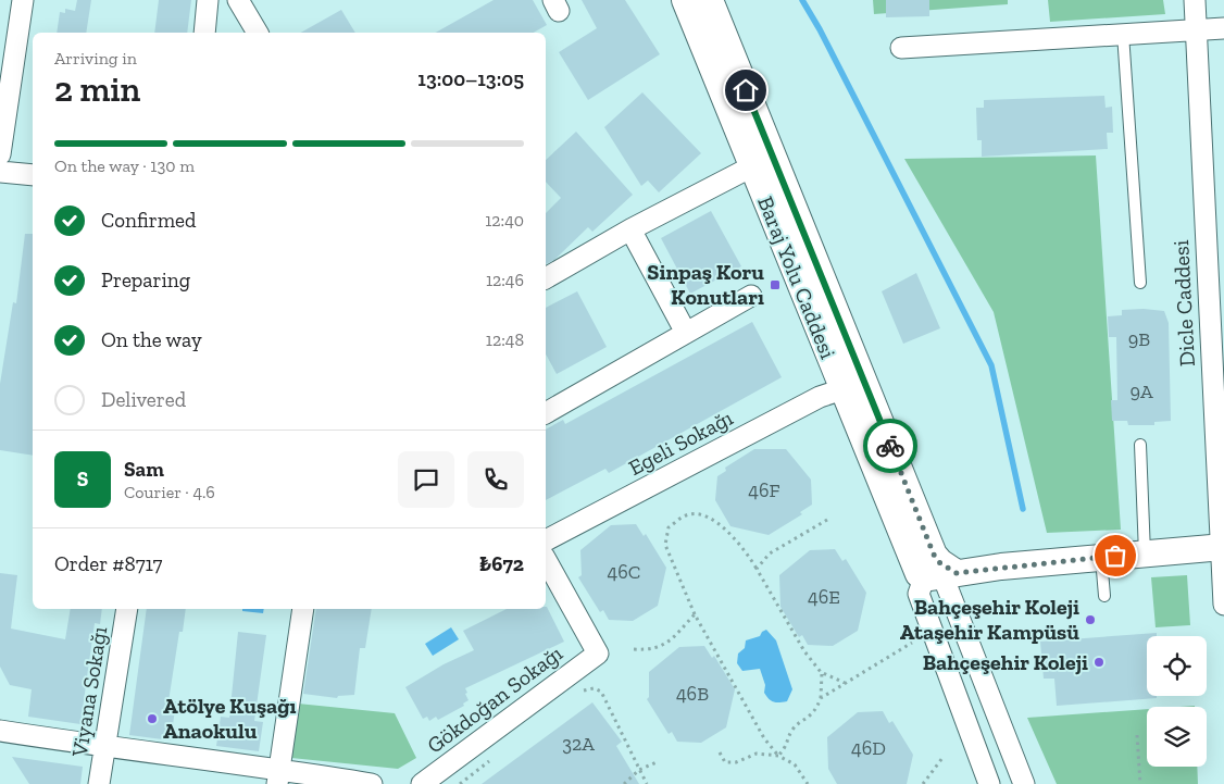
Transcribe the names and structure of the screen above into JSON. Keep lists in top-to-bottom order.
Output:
{
  "streets": {
    "street": [
      "Baraj Yolu Caddesi",
      "Dicle Caddesi",
      "Egeli Sokağı",
      "Viyana Sokağı",
      "Gökdoğan Sokağı"
    ]
  },
  "crossings": [
    ["Baraj Yolu Caddesi", "Egeli Sokağı"]
  ],
  "places": {
    "transit": ["Sinpaş Koru Konutları"],
    "other": ["Bahçeşehir Koleji Ataşehir Kampüsü", "Bahçeşehir Koleji", "Atölye Kuşağı Anaokulu"]
  },
  "house_numbers": [
    "9B",
    "9A",
    "46F",
    "46C",
    "46E",
    "46B",
    "32A",
    "46D"
  ],
  "page": {
    "heading": ["2 min", "Arriving in", "13:00–13:05"],
    "panel": [
      "Sam",
      "Courier · 4.6",
      "Order #8717",
      "₺672"
    ],
    "bar": "On the way · 130 m",
    "list": [
      ["Confirmed", "12:40"],
      ["Preparing", "12:46"],
      ["On the way", "12:48"],
      "Delivered"
    ],
    "round": "S"
  }
}
